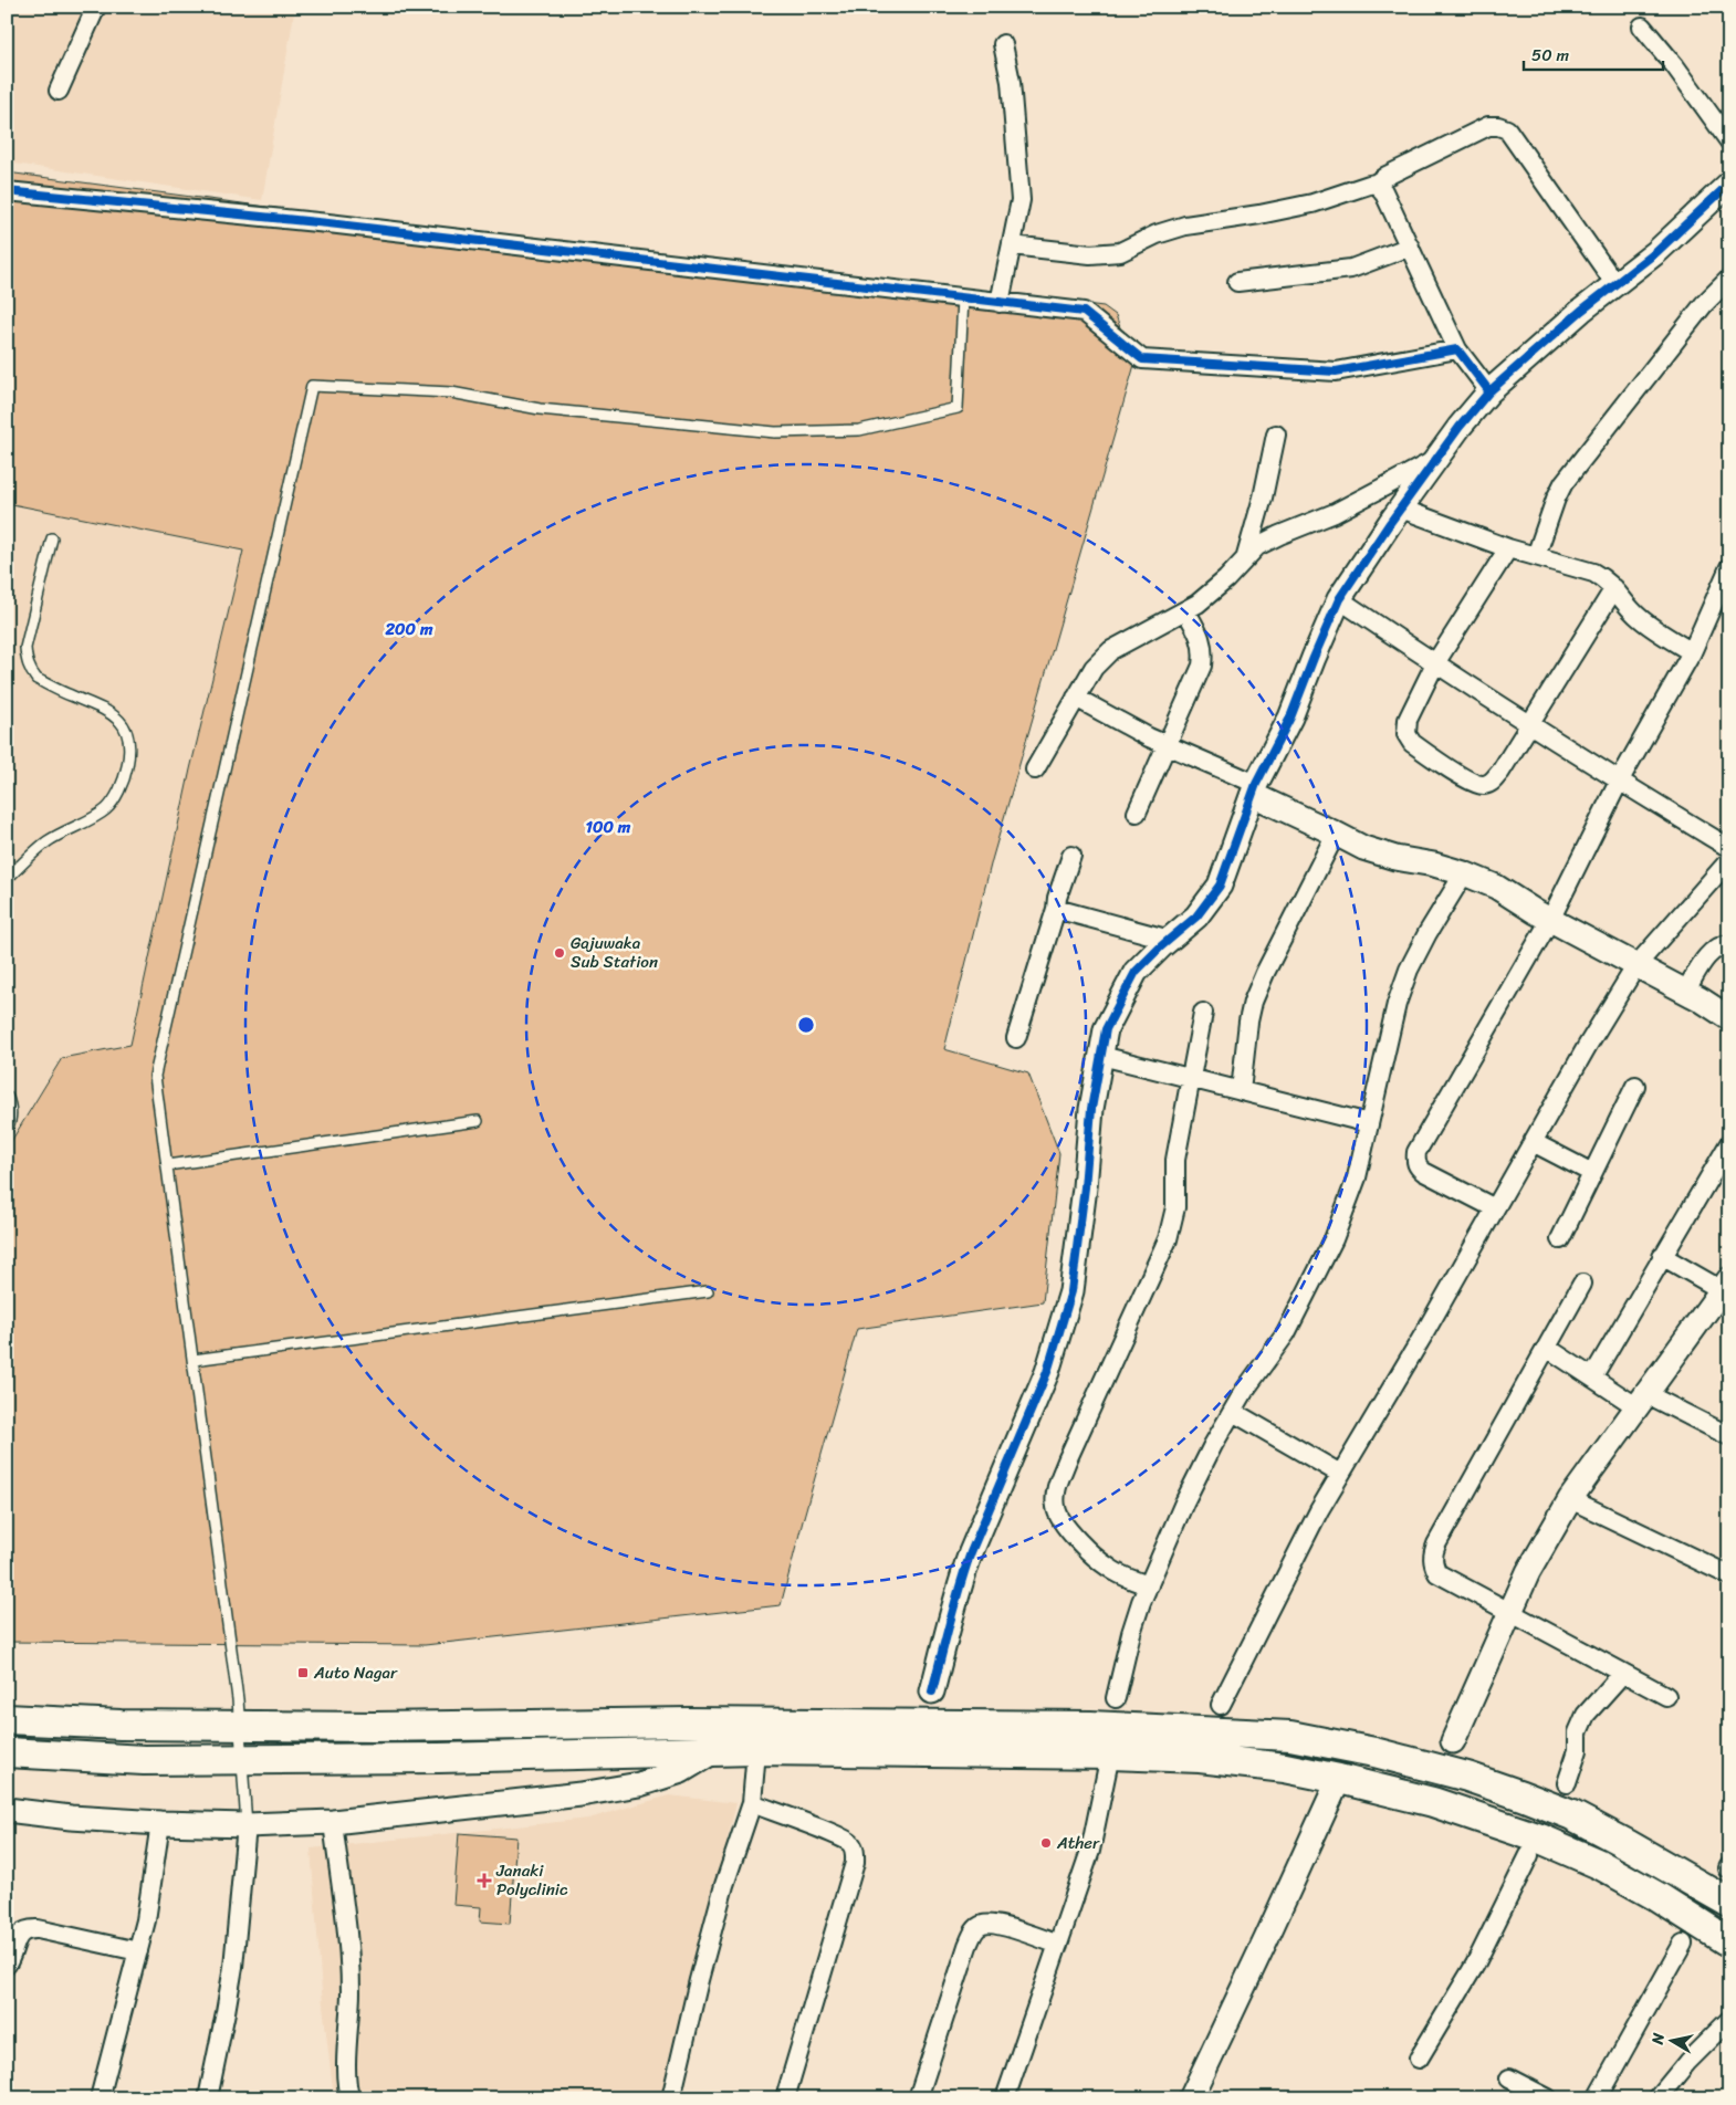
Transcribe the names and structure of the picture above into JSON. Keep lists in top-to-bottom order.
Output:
{
  "places": {
    "other": ["Gajuwaka Sub Station", "Ather"],
    "transit": ["Auto Nagar"],
    "health": ["Janaki Polyclinic"]
  },
  "scale_bar": "50 m",
  "north": "left",
  "rings": ["200 m", "100 m"]
}
